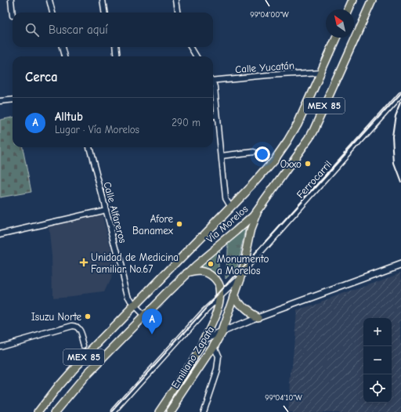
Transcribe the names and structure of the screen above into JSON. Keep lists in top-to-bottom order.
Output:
{
  "streets": {
    "main road": ["MEX 85", "Vía Morelos", "Emiliano Zapata"],
    "street": ["Calle Yucatán", "Ferrocarril", "Calle Alfareros"]
  },
  "crossings": [
    ["Calle Yucatán", "Vía Morelos"],
    ["Ferrocarril", "Emiliano Zapata"],
    ["Calle Alfareros", "Vía Morelos"],
    ["Vía Morelos", "Emiliano Zapata"]
  ],
  "places": {
    "other": [
      "Oxxo",
      "Afore Banamex",
      "Monumento a Morelos",
      "Isuzu Norte"
    ],
    "health": ["Unidad de Medicina Familiar No.67"]
  },
  "north": "top left",
  "page": {
    "search": "Buscar aquí",
    "heading": "Cerca",
    "list": [
      {
        "mark": "A",
        "name": "Alltub",
        "note": "Lugar · Vía Morelos",
        "value": "290 m"
      }
    ],
    "pins": "A",
    "map_buttons": ["+", "−"]
  },
  "coordinates": ["99°04'00\"W", "99°04'10\"W"]
}
